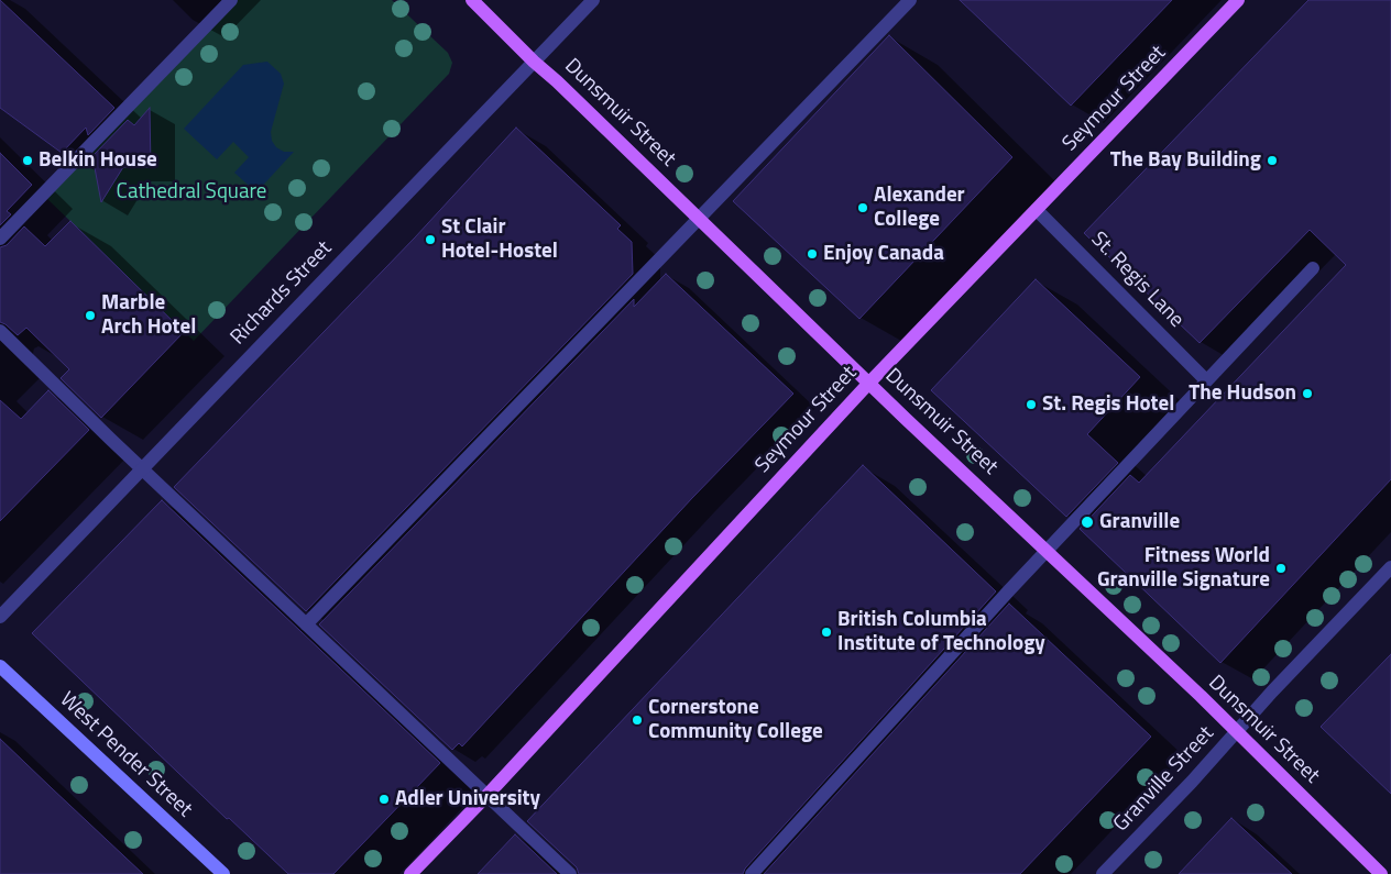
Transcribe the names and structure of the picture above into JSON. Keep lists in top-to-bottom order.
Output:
{
  "streets": {
    "main road": ["Seymour Street", "Dunsmuir Street", "West Pender Street"],
    "street": ["St. Regis Lane", "Richards Street", "Granville Street"]
  },
  "crossings": [
    ["Seymour Street", "Dunsmuir Street"],
    ["Seymour Street", "St. Regis Lane"],
    ["Dunsmuir Street", "Richards Street"],
    ["Dunsmuir Street", "Granville Street"]
  ],
  "parks": ["Cathedral Square"],
  "places": [
    "Belkin House",
    "The Bay Building",
    "Alexander College",
    "St Clair Hotel-Hostel",
    "Enjoy Canada",
    "Marble Arch Hotel",
    "The Hudson",
    "St. Regis Hotel",
    "Granville",
    "Fitness World Granville Signature",
    "British Columbia Institute of Technology",
    "Cornerstone Community College",
    "Adler University"
  ]
}
